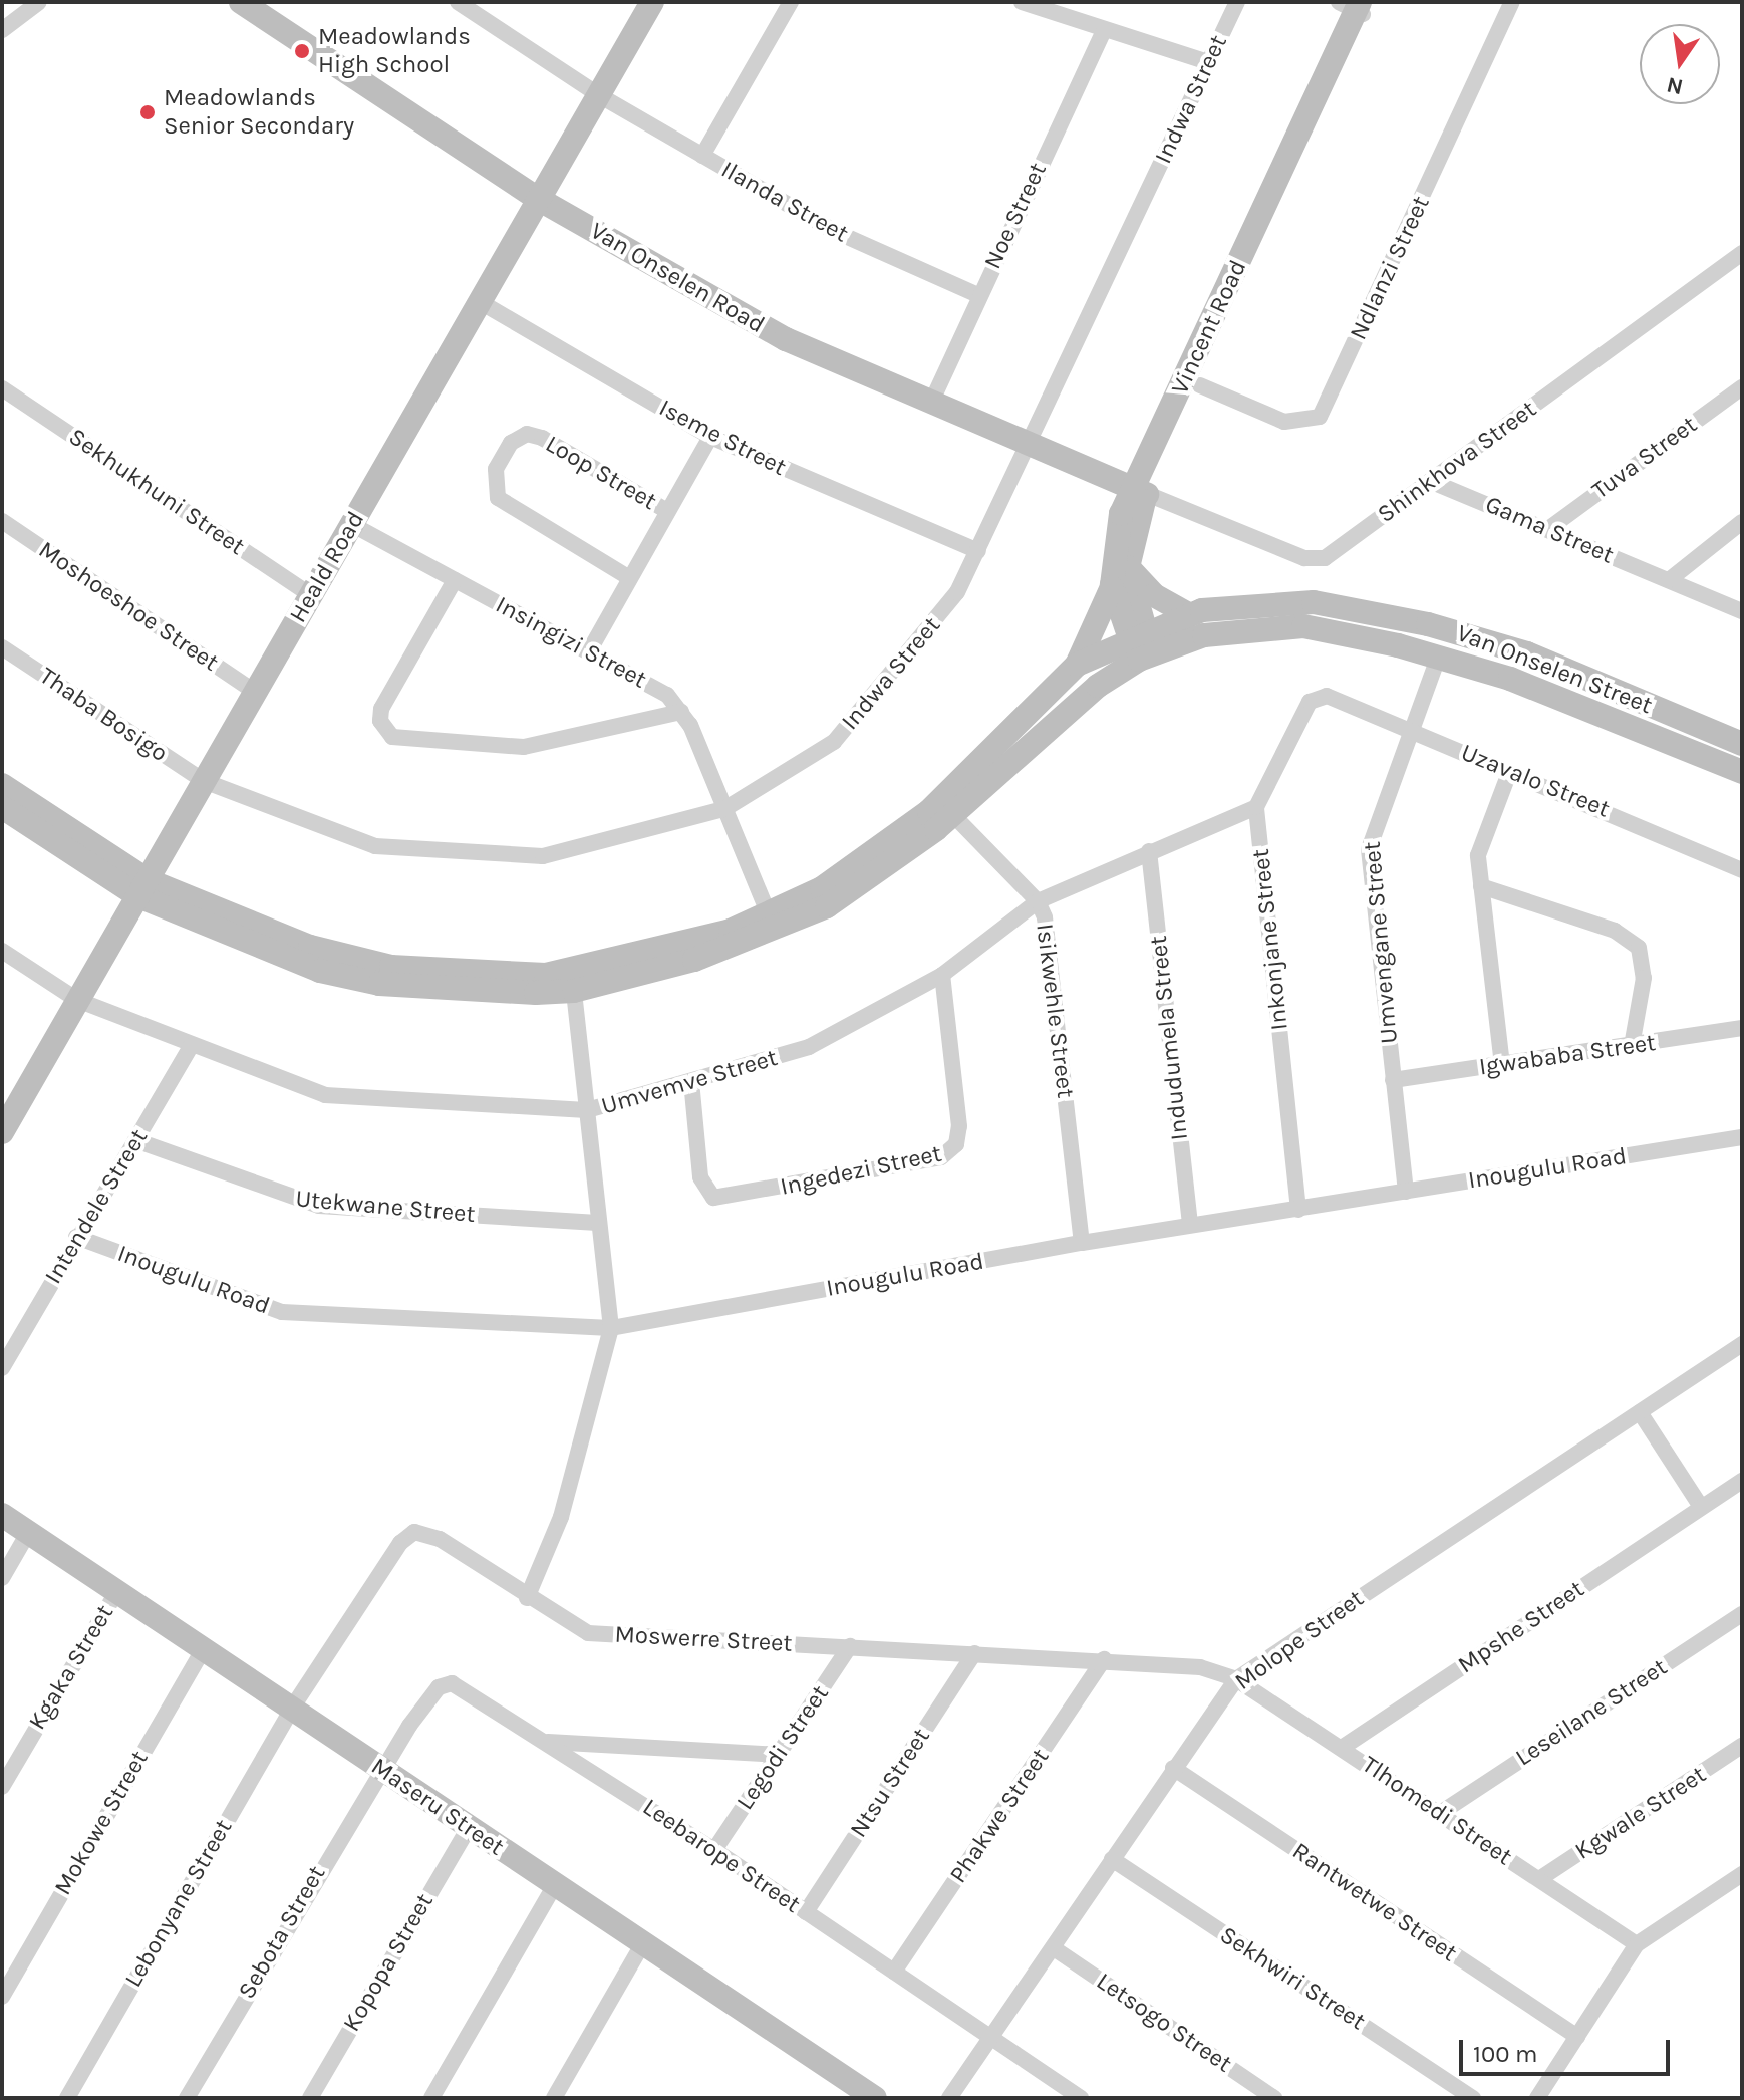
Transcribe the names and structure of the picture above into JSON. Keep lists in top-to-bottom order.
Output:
{
  "streets": {
    "main road": [
      "Van Onselen Road",
      "Vincent Road",
      "Heald Road",
      "Van Onselen Street",
      "Maseru Street"
    ],
    "street": [
      "Indwa Street",
      "Ilanda Street",
      "Noe Street",
      "Ndlanzi Street",
      "Iseme Street",
      "Tuva Street",
      "Shinkhova Street",
      "Loop Street",
      "Sekhukhuni Street",
      "Gama Street",
      "Moshoeshoe Street",
      "Insingizi Street",
      "Thaba Bosigo",
      "Uzavalo Street",
      "Inkonjane Street",
      "Umvengane Street",
      "Isikwehle Street",
      "Indudumela Street",
      "Igwababa Street",
      "Umvemve Street",
      "Inougulu Road",
      "Ingedezi Street",
      "Intendele Street",
      "Utekwane Street",
      "Mpshe Street",
      "Moswerre Street",
      "Molope Street",
      "Kgaka Street",
      "Leseilane Street",
      "Legodi Street",
      "Ntsu Street",
      "Tlhomedi Street",
      "Kgwale Street",
      "Phakwe Street",
      "Mokowe Street",
      "Leebarope Street",
      "Rantwetwe Street",
      "Lebonyane Street",
      "Sebota Street",
      "Kopopa Street",
      "Sekhwiri Street",
      "Letsogo Street"
    ]
  },
  "crossings": [
    ["Indwa Street", "Van Onselen Road"],
    ["Indwa Street", "Iseme Street"],
    ["Indwa Street", "Heald Road"],
    ["Indwa Street", "Insingizi Street"],
    ["Indwa Street", "Thaba Bosigo"],
    ["Ilanda Street", "Noe Street"],
    ["Ilanda Street", "Heald Road"],
    ["Noe Street", "Van Onselen Road"],
    ["Ndlanzi Street", "Vincent Road"],
    ["Van Onselen Road", "Vincent Road"],
    ["Van Onselen Road", "Shinkhova Street"],
    ["Van Onselen Road", "Heald Road"],
    ["Vincent Road", "Shinkhova Street"],
    ["Vincent Road", "Van Onselen Street"],
    ["Iseme Street", "Heald Road"],
    ["Tuva Street", "Gama Street"],
    ["Shinkhova Street", "Gama Street"],
    ["Sekhukhuni Street", "Heald Road"],
    ["Heald Road", "Moshoeshoe Street"],
    ["Heald Road", "Insingizi Street"],
    ["Heald Road", "Thaba Bosigo"],
    ["Heald Road", "Umvemve Street"],
    ["Van Onselen Street", "Umvengane Street"],
    ["Uzavalo Street", "Inkonjane Street"],
    ["Uzavalo Street", "Umvengane Street"],
    ["Inkonjane Street", "Umvemve Street"],
    ["Inkonjane Street", "Inougulu Road"],
    ["Umvengane Street", "Igwababa Street"],
    ["Umvengane Street", "Inougulu Road"],
    ["Isikwehle Street", "Umvemve Street"],
    ["Isikwehle Street", "Inougulu Road"],
    ["Indudumela Street", "Umvemve Street"],
    ["Indudumela Street", "Inougulu Road"],
    ["Umvemve Street", "Ingedezi Street"],
    ["Umvemve Street", "Intendele Street"],
    ["Inougulu Road", "Intendele Street"],
    ["Intendele Street", "Utekwane Street"],
    ["Mpshe Street", "Tlhomedi Street"],
    ["Moswerre Street", "Molope Street"],
    ["Moswerre Street", "Legodi Street"],
    ["Moswerre Street", "Ntsu Street"],
    ["Moswerre Street", "Maseru Street"],
    ["Moswerre Street", "Tlhomedi Street"],
    ["Moswerre Street", "Phakwe Street"],
    ["Moswerre Street", "Lebonyane Street"],
    ["Molope Street", "Tlhomedi Street"],
    ["Molope Street", "Leebarope Street"],
    ["Molope Street", "Rantwetwe Street"],
    ["Molope Street", "Sekhwiri Street"],
    ["Molope Street", "Letsogo Street"],
    ["Kgaka Street", "Maseru Street"],
    ["Leseilane Street", "Tlhomedi Street"],
    ["Legodi Street", "Leebarope Street"],
    ["Ntsu Street", "Leebarope Street"],
    ["Maseru Street", "Mokowe Street"],
    ["Maseru Street", "Leebarope Street"],
    ["Maseru Street", "Lebonyane Street"],
    ["Maseru Street", "Sebota Street"],
    ["Maseru Street", "Kopopa Street"],
    ["Tlhomedi Street", "Kgwale Street"],
    ["Phakwe Street", "Leebarope Street"],
    ["Leebarope Street", "Sebota Street"]
  ],
  "places": ["Meadowlands High School", "Meadowlands Senior Secondary"],
  "scale_bar": "100 m",
  "north": "bottom"
}
